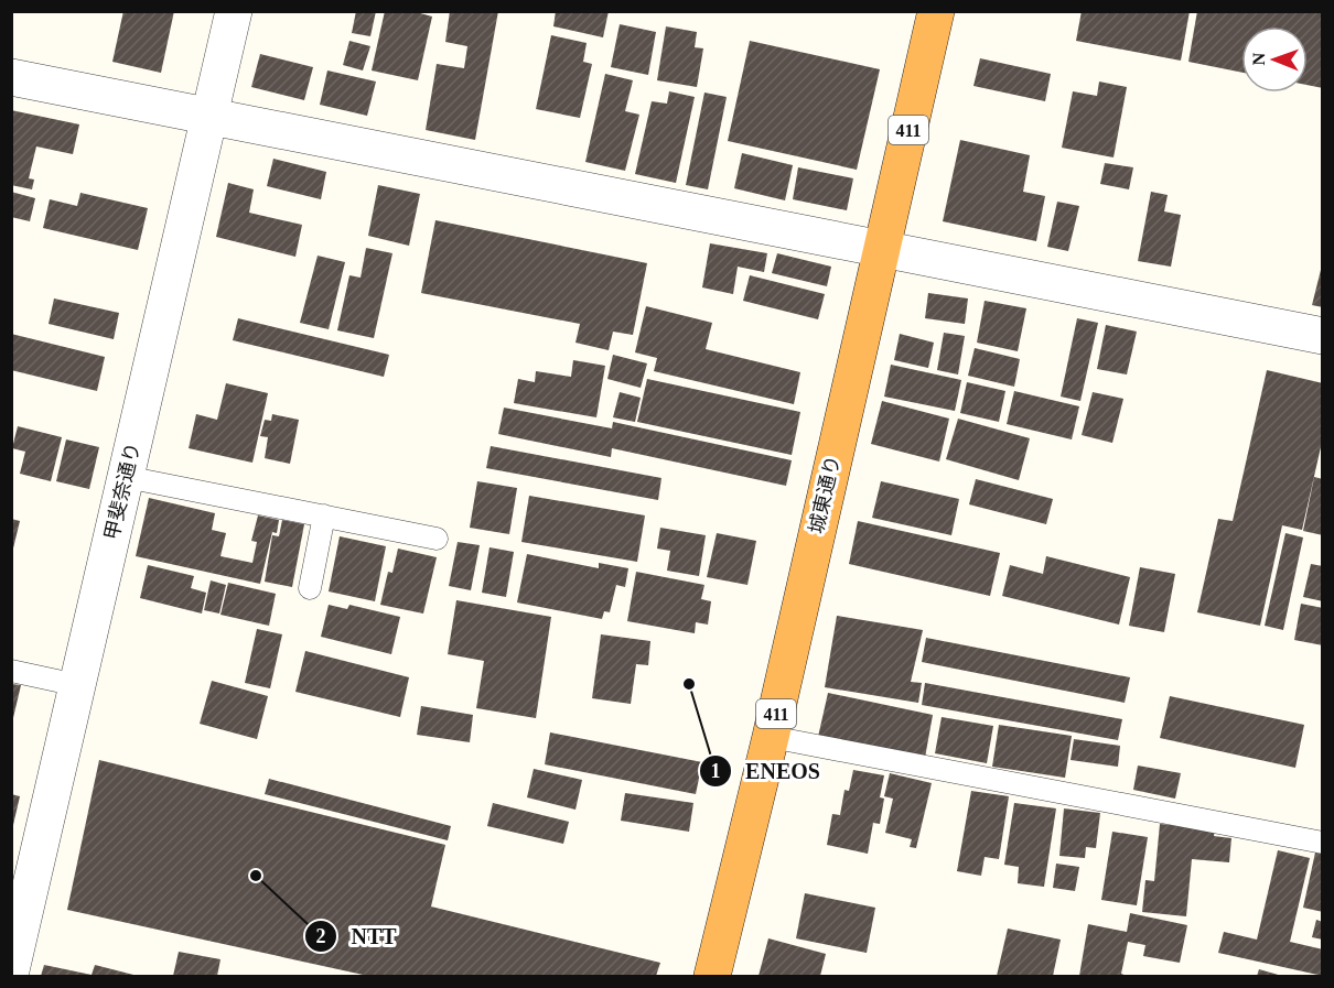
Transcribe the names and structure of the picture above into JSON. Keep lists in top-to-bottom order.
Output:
{
  "streets": {
    "highway": ["411", "城東通り"],
    "street": ["甲斐奈通り"]
  },
  "places": ["ENEOS", "NTT"],
  "north": "left"
}
